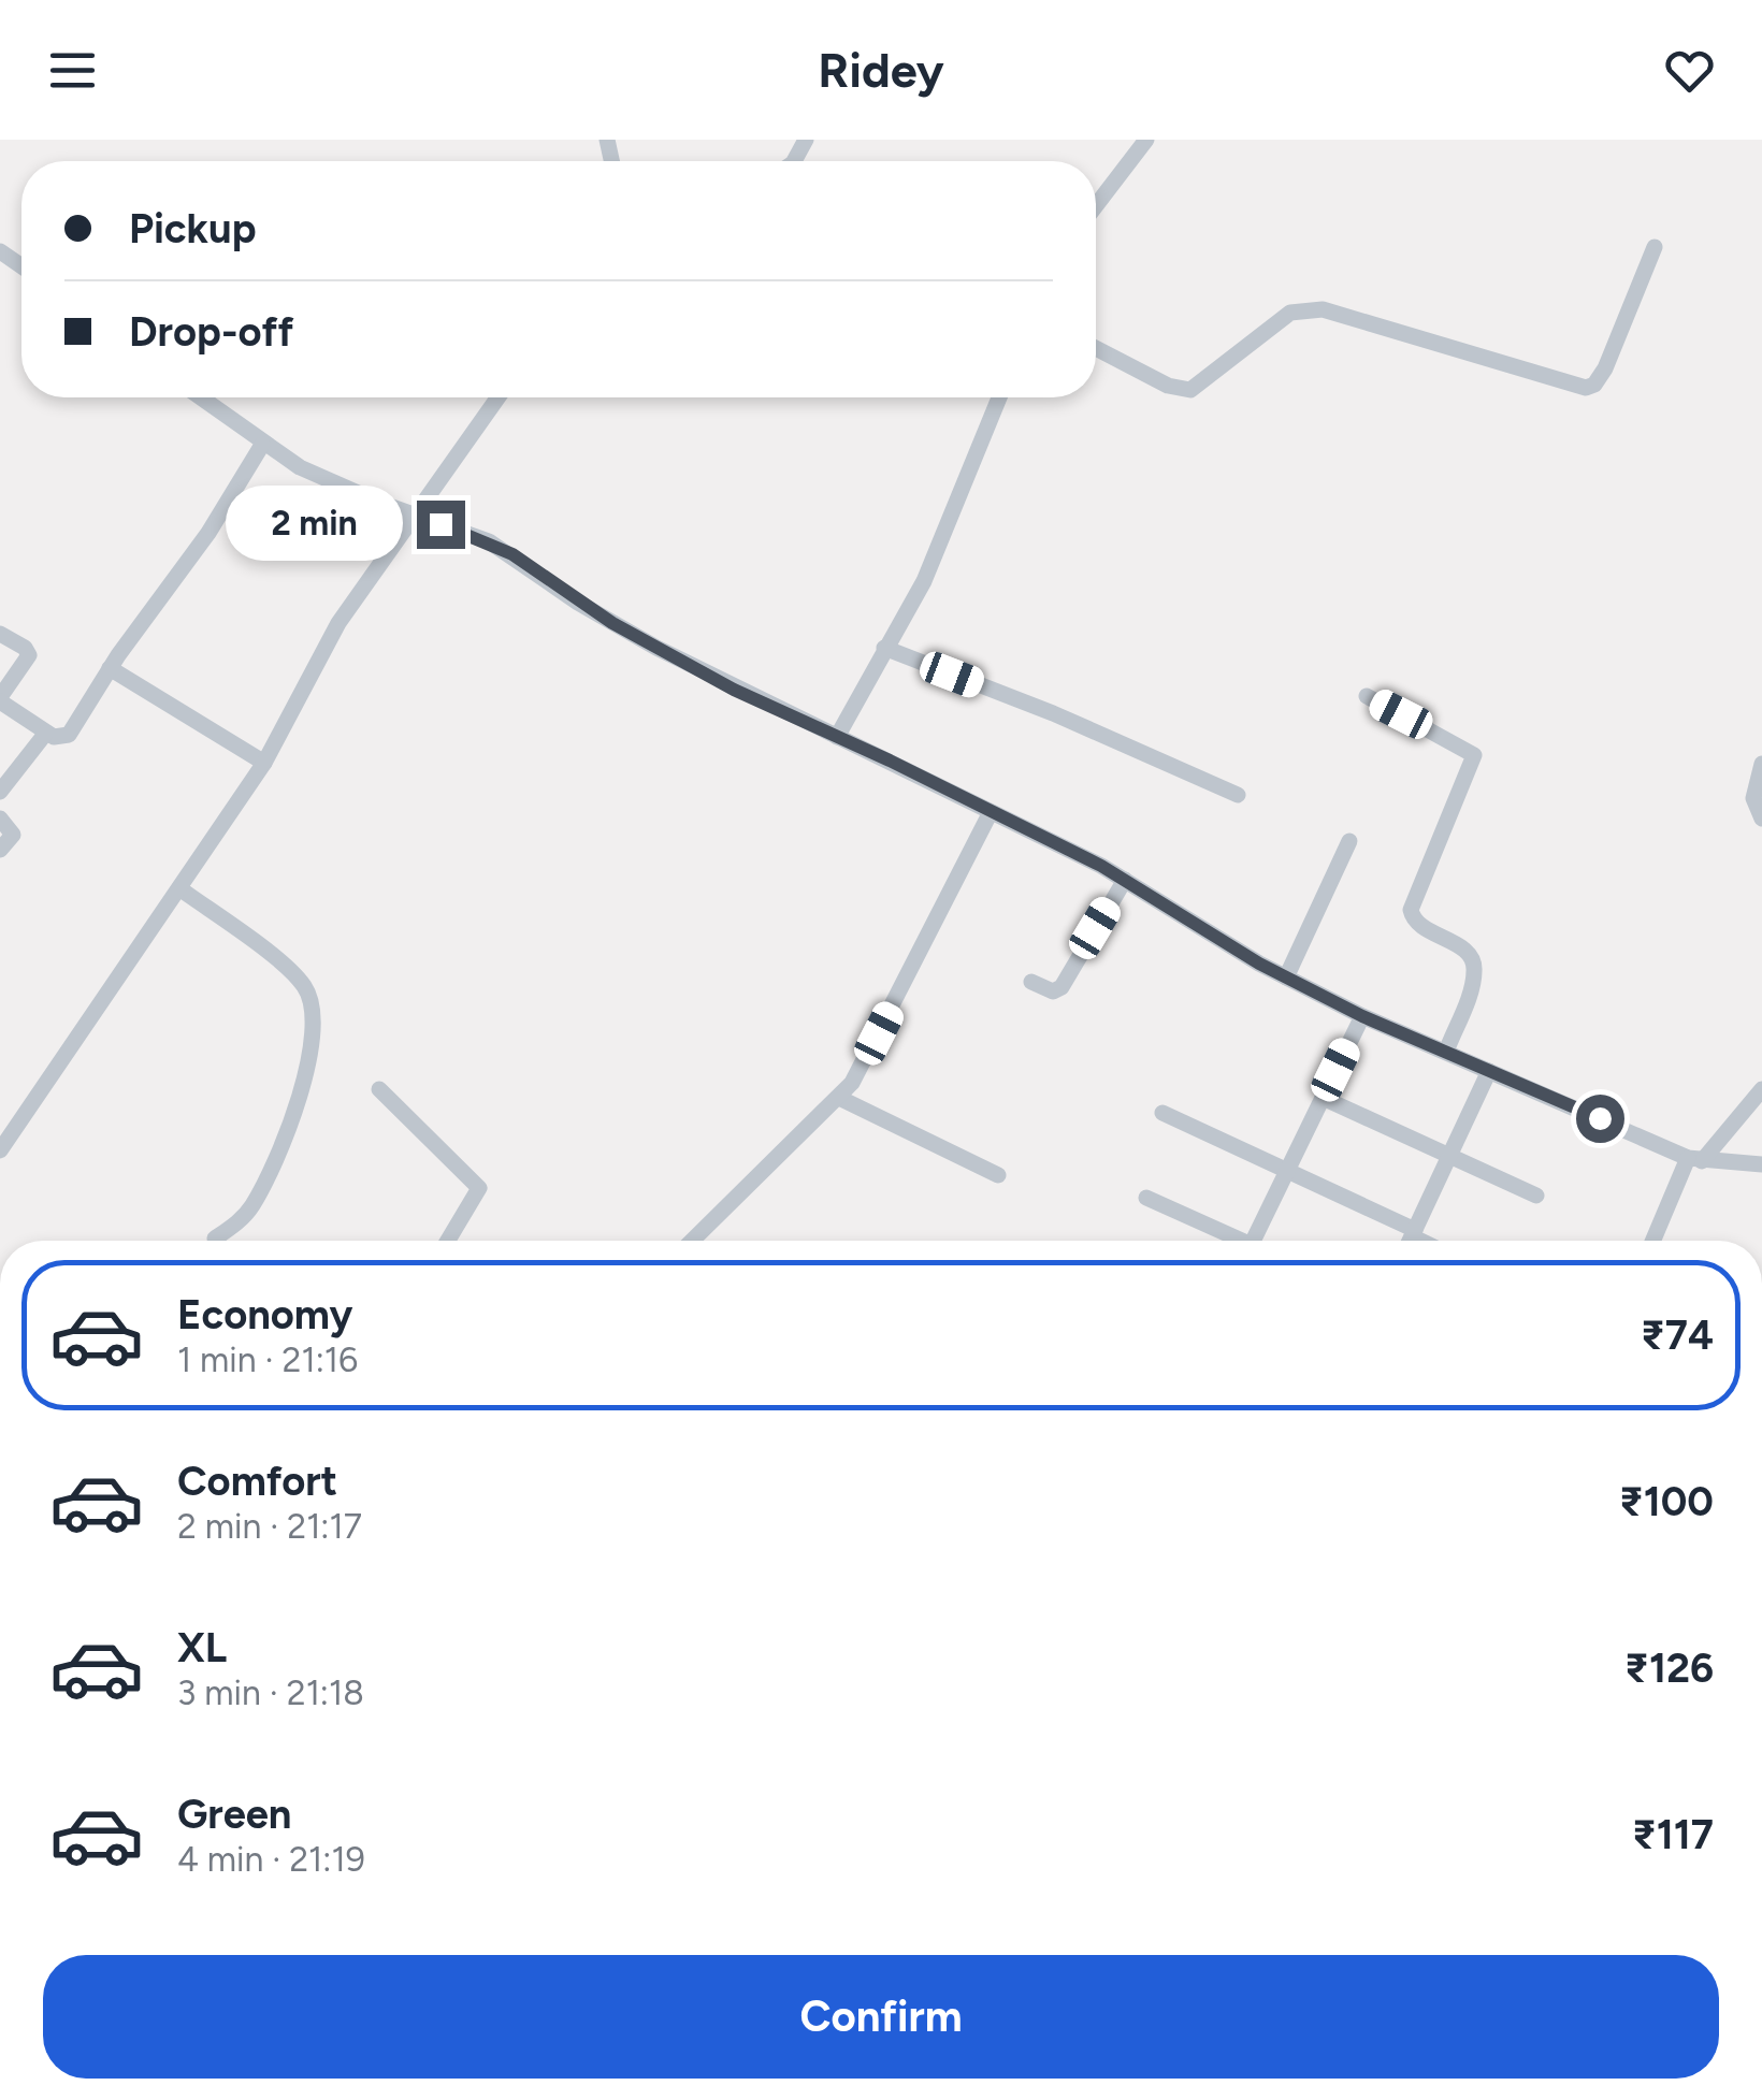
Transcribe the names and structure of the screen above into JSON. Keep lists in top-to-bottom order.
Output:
{
  "page": {
    "header": "Ridey",
    "banner": ["Pickup", "Drop-off"],
    "bubble": "2 min",
    "list": [
      {
        "name": "Economy",
        "note": "1 min · 21:16",
        "value": "₹74"
      },
      {
        "name": "Comfort",
        "note": "2 min · 21:17",
        "value": "₹100"
      },
      {
        "name": "XL",
        "note": "3 min · 21:18",
        "value": "₹126"
      },
      {
        "name": "Green",
        "note": "4 min · 21:19",
        "value": "₹117"
      }
    ],
    "buttons": "Confirm"
  }
}
